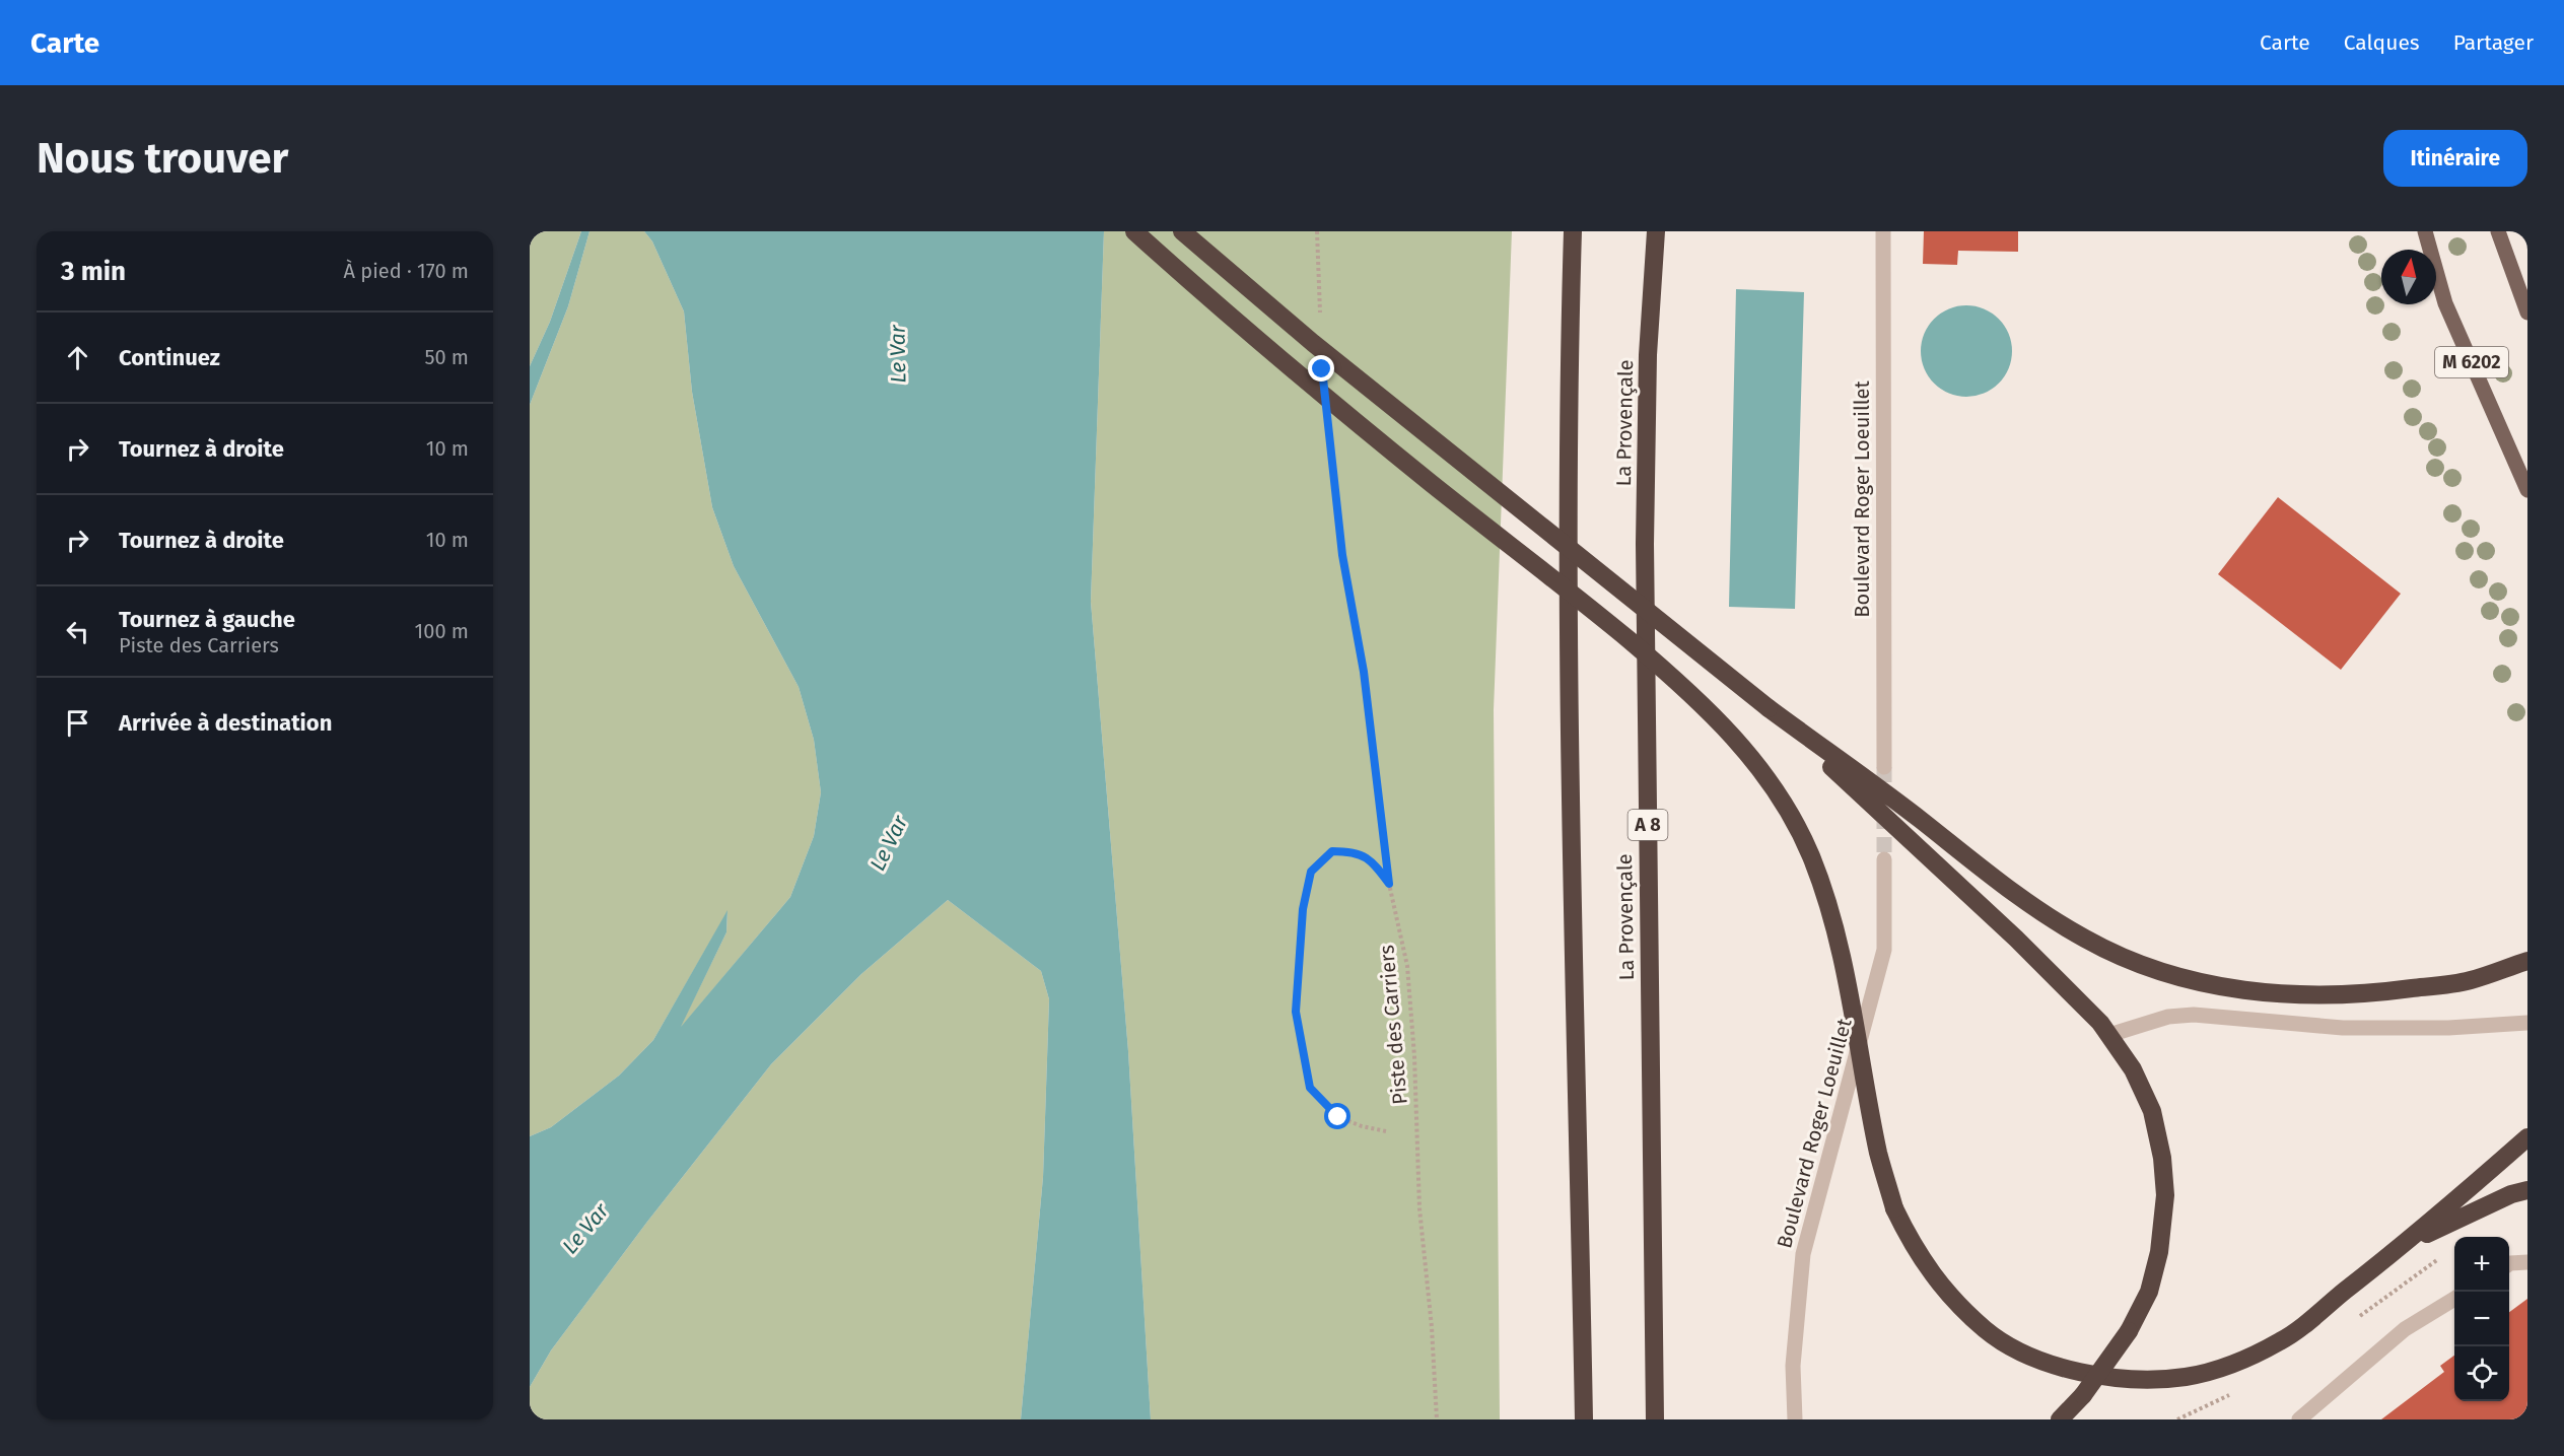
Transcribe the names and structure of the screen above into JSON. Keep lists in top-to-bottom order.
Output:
{
  "streets": {
    "highway": ["La Provençale", "A 8"],
    "main road": ["M 6202"],
    "street": ["Boulevard Roger Loeuillet"],
    "path": ["Piste des Carriers"]
  },
  "water": ["Le Var"],
  "north": "top",
  "page": {
    "header": "Carte",
    "nav": ["Carte", "Calques", "Partager"],
    "buttons": "Itinéraire",
    "title": "Nous trouver",
    "heading": ["3 min", "À pied · 170 m"],
    "list": [
      ["Continuez", "50 m"],
      ["Tournez à droite", "10 m"],
      ["Tournez à droite", "10 m"],
      ["Tournez à gauche", "Piste des Carriers", "100 m"],
      "Arrivée à destination"
    ],
    "map_buttons": ["+", "−"]
  }
}
